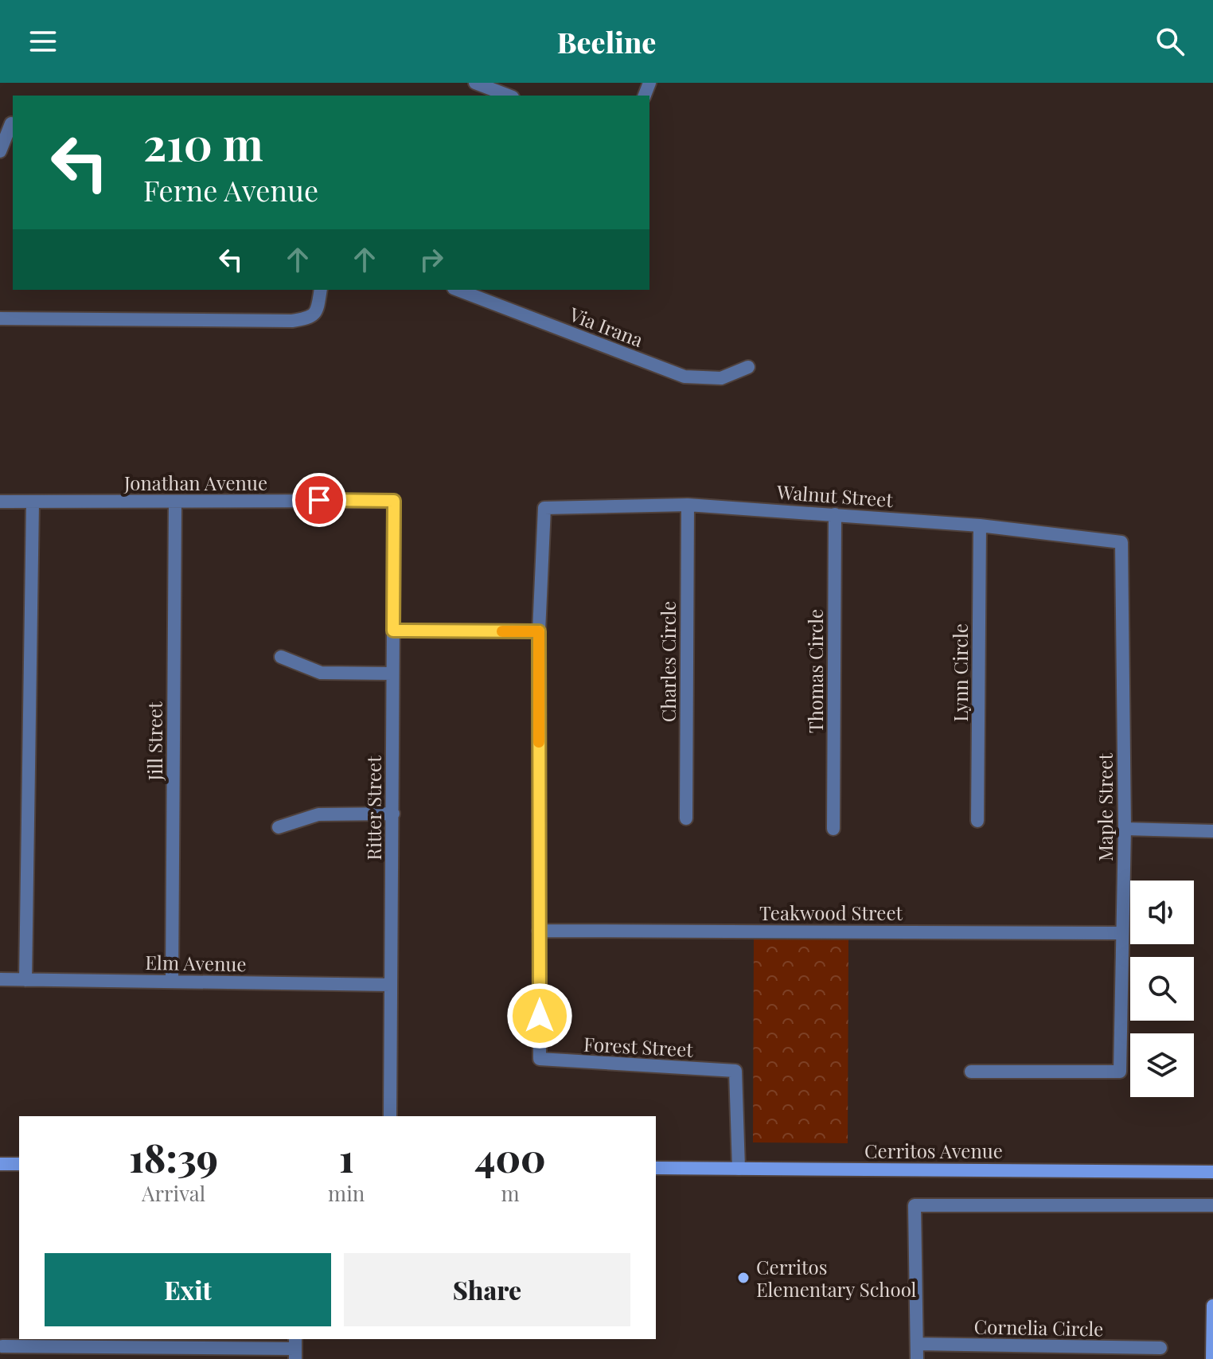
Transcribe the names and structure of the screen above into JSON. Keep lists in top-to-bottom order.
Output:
{
  "streets": {
    "main road": ["Cerritos Avenue"],
    "street": [
      "Via Irana",
      "Jonathan Avenue",
      "Walnut Street",
      "Charles Circle",
      "Thomas Circle",
      "Lynn Circle",
      "Jill Street",
      "Maple Street",
      "Ritter Street",
      "Teakwood Street",
      "Elm Avenue",
      "Forest Street",
      "Cornelia Circle"
    ]
  },
  "crossings": [
    ["Jonathan Avenue", "Jill Street"],
    ["Jonathan Avenue", "Ritter Street"],
    ["Walnut Street", "Charles Circle"],
    ["Walnut Street", "Thomas Circle"],
    ["Walnut Street", "Lynn Circle"],
    ["Walnut Street", "Maple Street"],
    ["Jill Street", "Elm Avenue"],
    ["Maple Street", "Teakwood Street"],
    ["Ritter Street", "Elm Avenue"],
    ["Teakwood Street", "Forest Street"],
    ["Forest Street", "Cerritos Avenue"]
  ],
  "places": ["Cerritos Elementary School"],
  "page": {
    "header": "Beeline",
    "turn": ["210 m", "Ferne Avenue"],
    "eta": [
      "18:39",
      "Arrival",
      "1",
      "min",
      "400",
      "m"
    ],
    "buttons": ["Exit", "Share"]
  }
}
